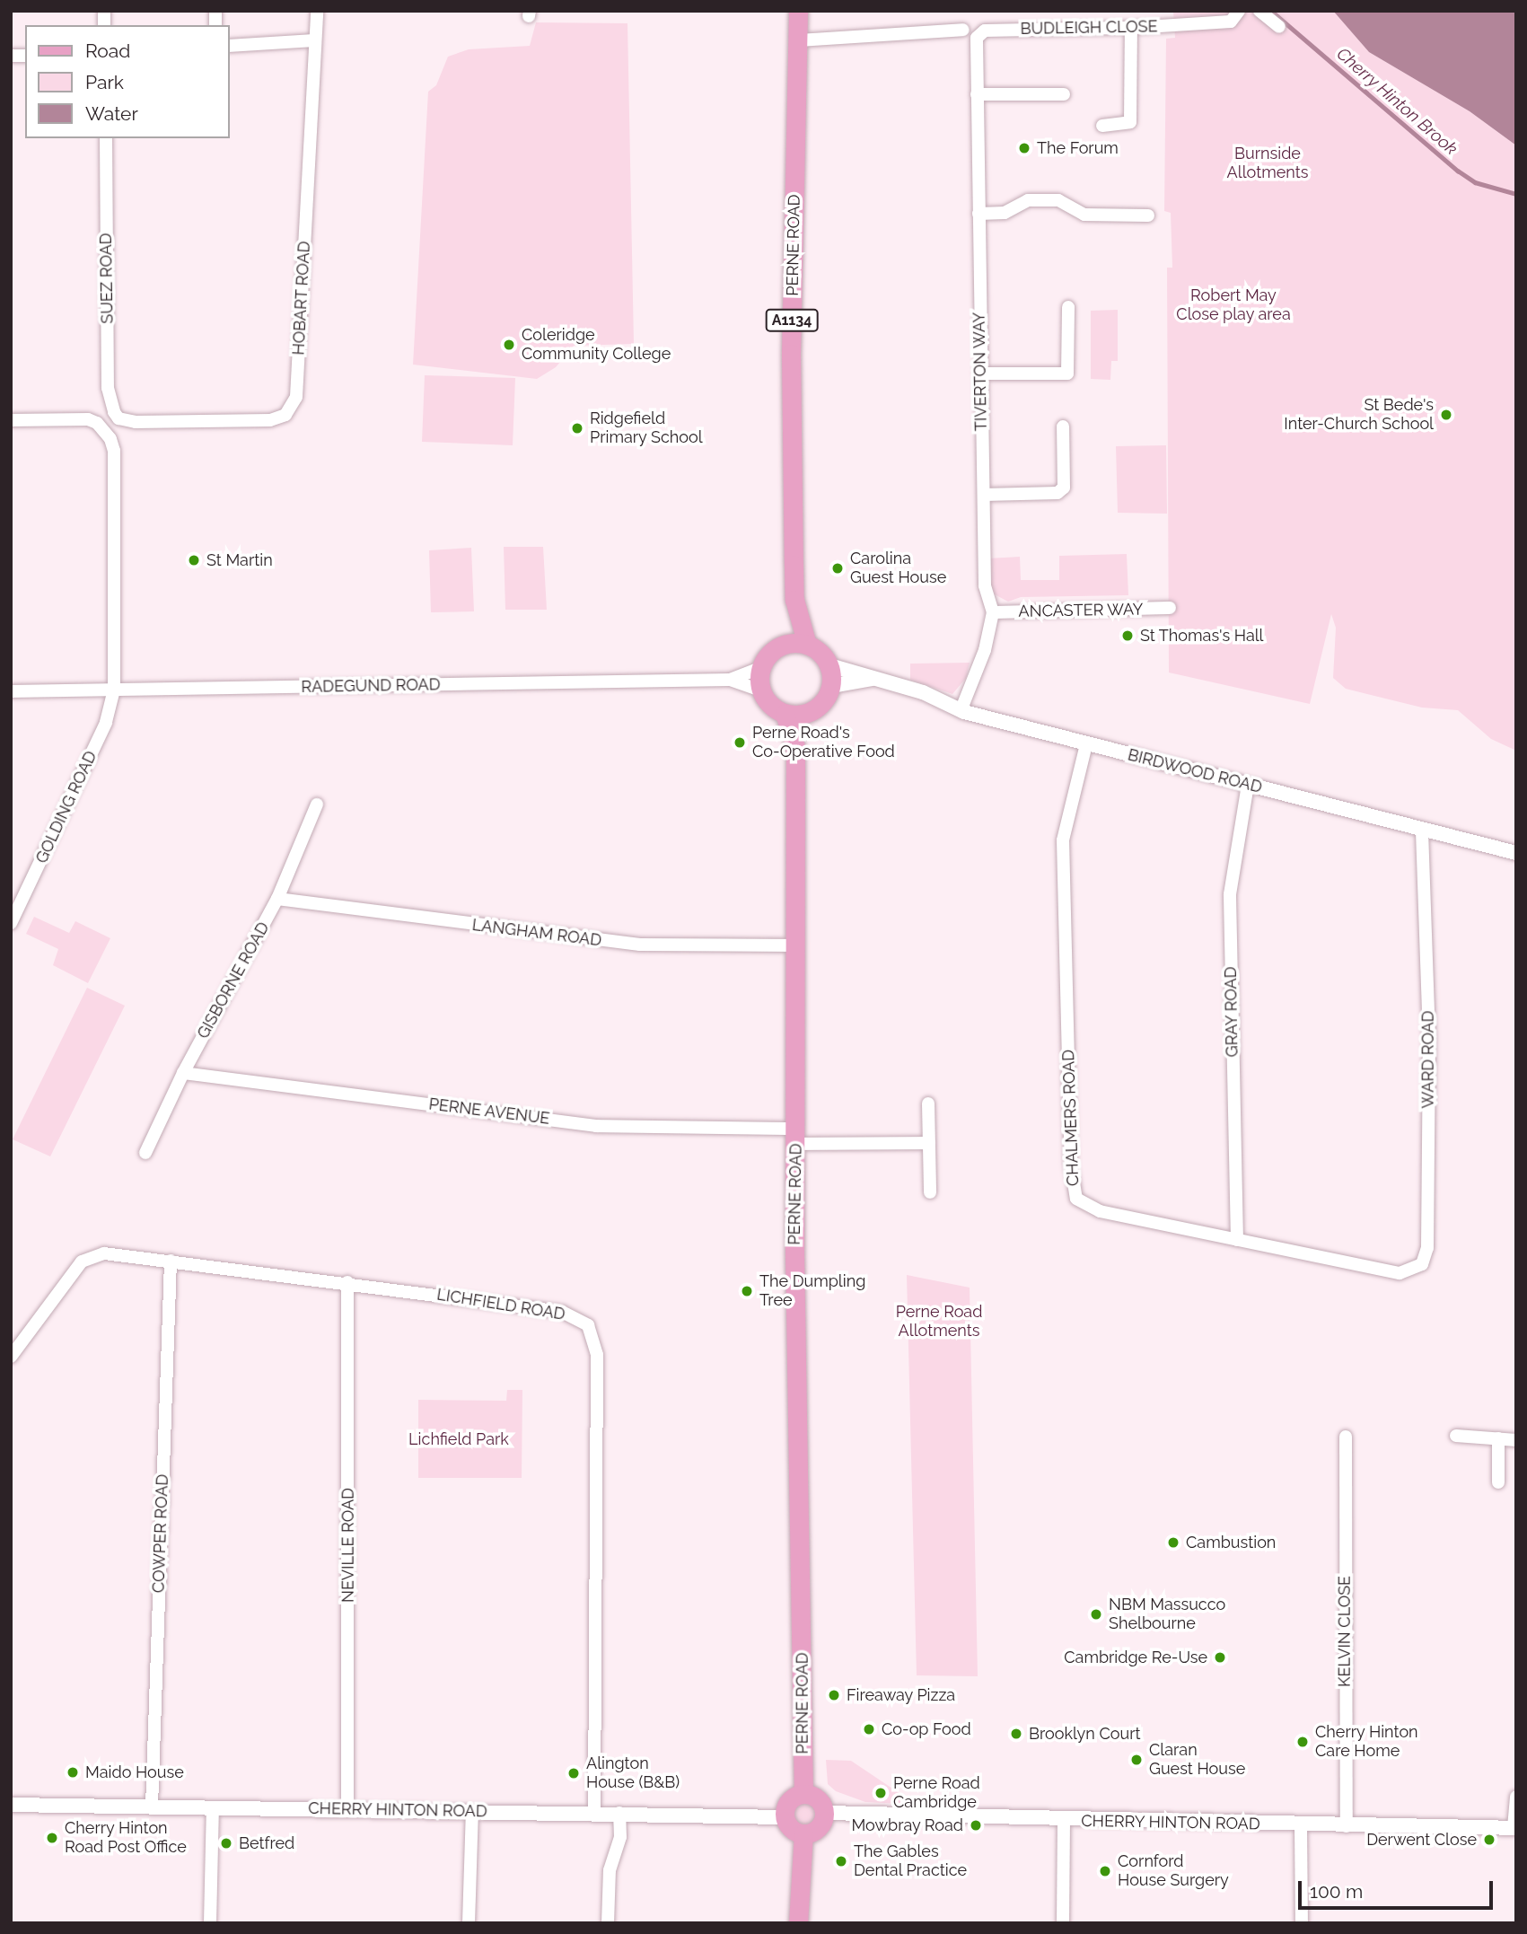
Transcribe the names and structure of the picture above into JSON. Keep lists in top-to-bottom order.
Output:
{
  "streets": {
    "main road": ["PERNE ROAD", "A1134"],
    "street": [
      "BUDLEIGH CLOSE",
      "SUEZ ROAD",
      "HOBART ROAD",
      "TIVERTON WAY",
      "ANCASTER WAY",
      "RADEGUND ROAD",
      "BIRDWOOD ROAD",
      "GOLDING ROAD",
      "LANGHAM ROAD",
      "GISBORNE ROAD",
      "GRAY ROAD",
      "WARD ROAD",
      "PERNE AVENUE",
      "CHALMERS ROAD",
      "LICHFIELD ROAD",
      "COWPER ROAD",
      "NEVILLE ROAD",
      "KELVIN CLOSE",
      "CHERRY HINTON ROAD"
    ]
  },
  "crossings": [
    ["BUDLEIGH CLOSE", "TIVERTON WAY"],
    ["PERNE ROAD", "RADEGUND ROAD"],
    ["PERNE ROAD", "BIRDWOOD ROAD"],
    ["PERNE ROAD", "LANGHAM ROAD"],
    ["PERNE ROAD", "PERNE AVENUE"],
    ["PERNE ROAD", "CHERRY HINTON ROAD"],
    ["SUEZ ROAD", "HOBART ROAD"],
    ["TIVERTON WAY", "ANCASTER WAY"],
    ["TIVERTON WAY", "BIRDWOOD ROAD"],
    ["RADEGUND ROAD", "BIRDWOOD ROAD"],
    ["RADEGUND ROAD", "GOLDING ROAD"],
    ["BIRDWOOD ROAD", "GRAY ROAD"],
    ["BIRDWOOD ROAD", "WARD ROAD"],
    ["BIRDWOOD ROAD", "CHALMERS ROAD"],
    ["LANGHAM ROAD", "GISBORNE ROAD"],
    ["GISBORNE ROAD", "PERNE AVENUE"],
    ["GRAY ROAD", "CHALMERS ROAD"],
    ["WARD ROAD", "CHALMERS ROAD"],
    ["LICHFIELD ROAD", "COWPER ROAD"],
    ["LICHFIELD ROAD", "NEVILLE ROAD"],
    ["LICHFIELD ROAD", "CHERRY HINTON ROAD"],
    ["COWPER ROAD", "CHERRY HINTON ROAD"],
    ["NEVILLE ROAD", "CHERRY HINTON ROAD"],
    ["KELVIN CLOSE", "CHERRY HINTON ROAD"]
  ],
  "water": ["Cherry Hinton Brook"],
  "parks": [
    "Burnside Allotments",
    "Robert May Close play area",
    "Perne Road Allotments",
    "Lichfield Park"
  ],
  "places": [
    "The Forum",
    "Coleridge Community College",
    "St Bede's Inter-Church School",
    "Ridgefield Primary School",
    "St Martin",
    "Carolina Guest House",
    "St Thomas's Hall",
    "Perne Road's Co-Operative Food",
    "The Dumpling Tree",
    "Cambustion",
    "NBM Massucco Shelbourne",
    "Cambridge Re-Use",
    "Fireaway Pizza",
    "Co-op Food",
    "Brooklyn Court",
    "Cherry Hinton Care Home",
    "Claran Guest House",
    "Maido House",
    "Alington House (B&B)",
    "Perne Road Cambridge",
    "Mowbray Road",
    "Cherry Hinton Road Post Office",
    "Derwent Close",
    "Betfred",
    "The Gables Dental Practice",
    "Cornford House Surgery"
  ],
  "legend": ["Road", "Park", "Water"],
  "scale_bar": "100 m"
}
